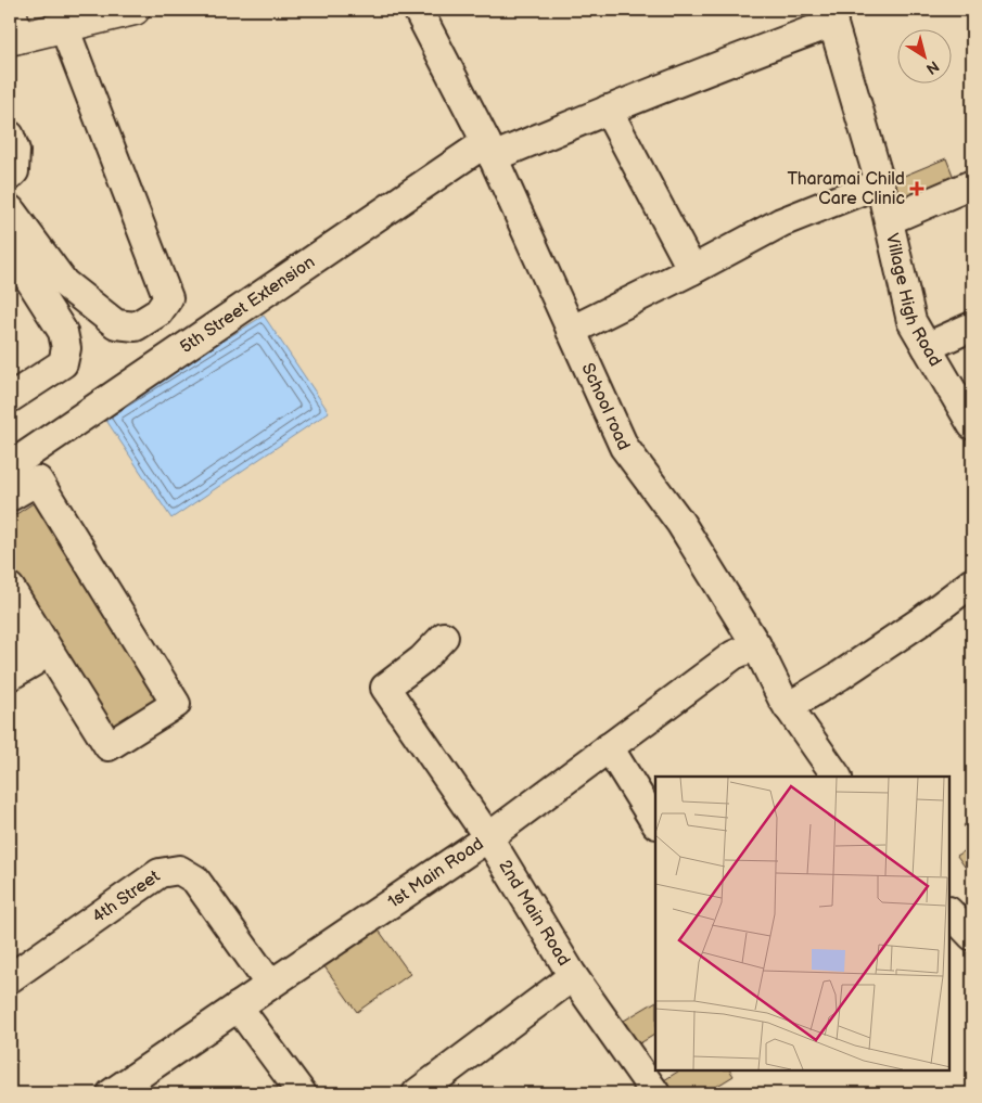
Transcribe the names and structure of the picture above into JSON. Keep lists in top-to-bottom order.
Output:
{
  "streets": {
    "street": [
      "Village High Road",
      "5th Street Extension",
      "School road",
      "1st Main Road",
      "4th Street",
      "2nd Main Road"
    ]
  },
  "crossings": [
    ["Village High Road", "5th Street Extension"],
    ["5th Street Extension", "School road"],
    ["School road", "1st Main Road"],
    ["1st Main Road", "4th Street"],
    ["1st Main Road", "2nd Main Road"]
  ],
  "places": {
    "health": ["Tharamai Child Care Clinic"]
  },
  "north": "bottom right"
}
